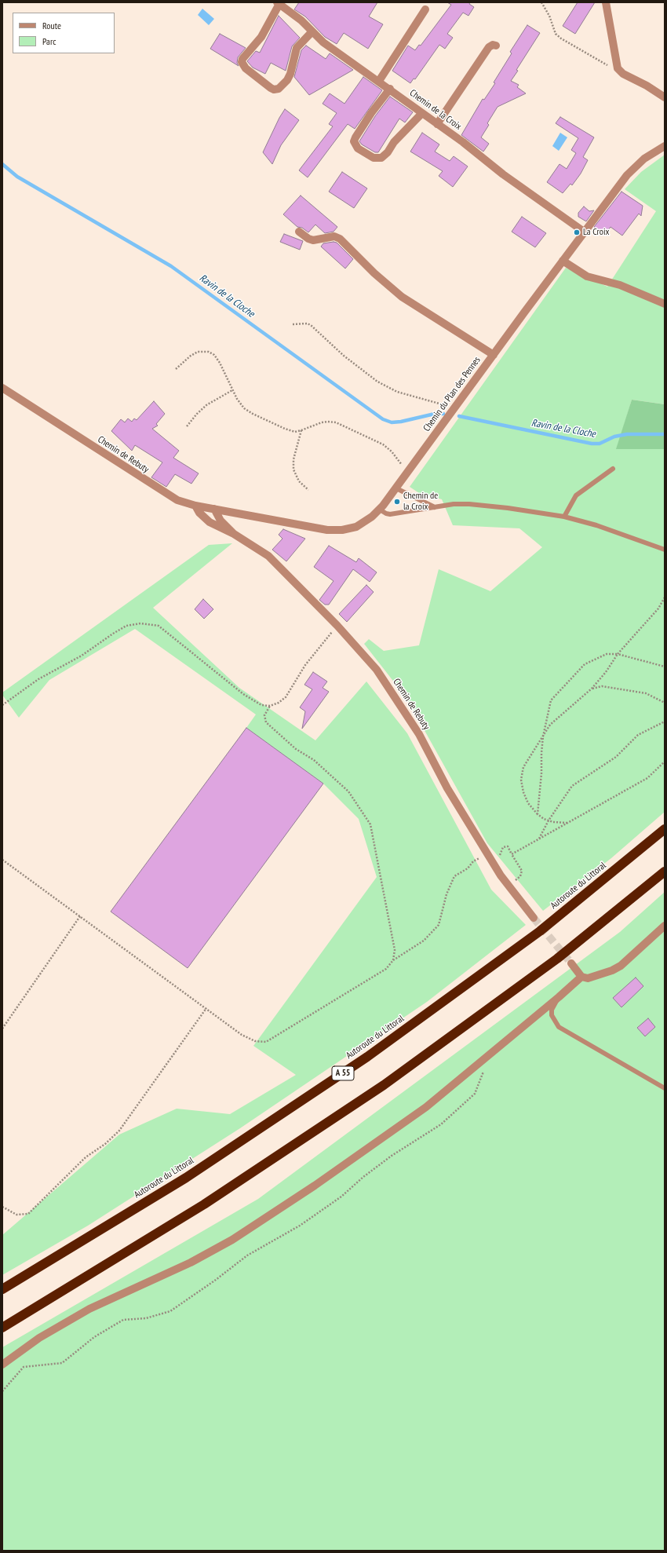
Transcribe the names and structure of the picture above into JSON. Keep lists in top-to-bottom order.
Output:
{
  "streets": {
    "highway": ["Autoroute du Littoral", "A 55"],
    "street": ["Chemin de la Croix", "Chemin du Plan des Pennes", "Chemin de Rebuty"]
  },
  "crossings": [
    ["Chemin de la Croix", "Chemin du Plan des Pennes"],
    ["Chemin du Plan des Pennes", "Chemin de Rebuty"]
  ],
  "water": ["Ravin de la Cloche"],
  "places": ["La Croix", "Chemin de la Croix"],
  "legend": ["Route", "Parc"]
}
